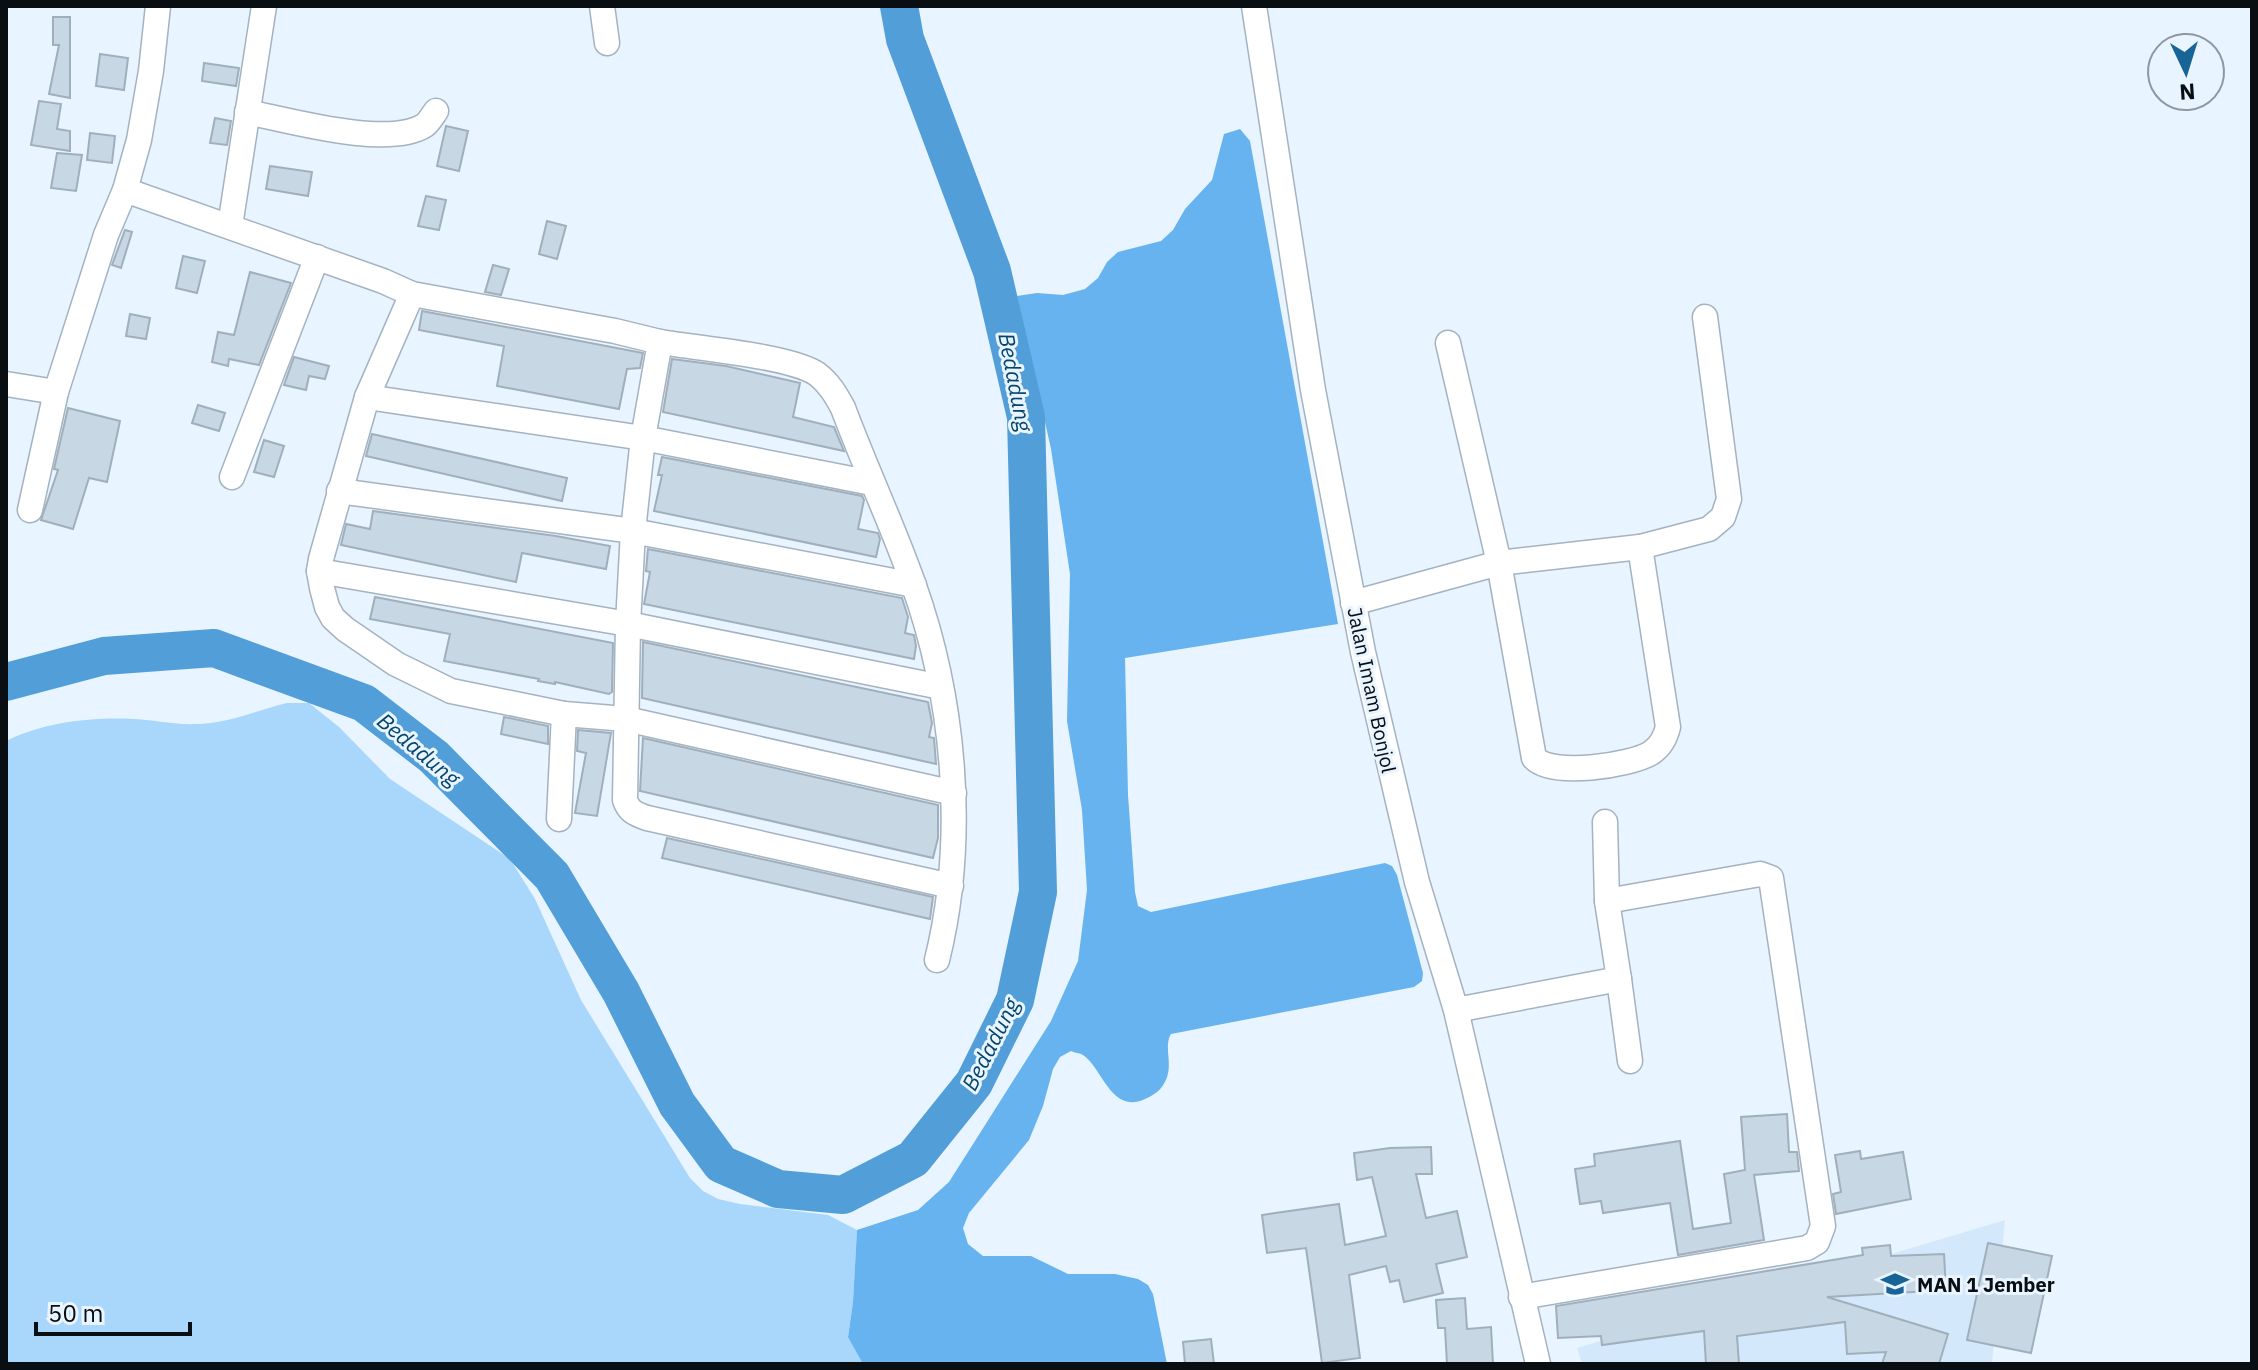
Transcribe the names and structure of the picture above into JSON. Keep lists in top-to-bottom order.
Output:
{
  "streets": {
    "street": ["Jalan Imam Bonjol"]
  },
  "water": ["Bedadung"],
  "places": {
    "school or university": ["MAN 1 Jember"]
  },
  "scale_bar": "50 m",
  "north": "bottom"
}
